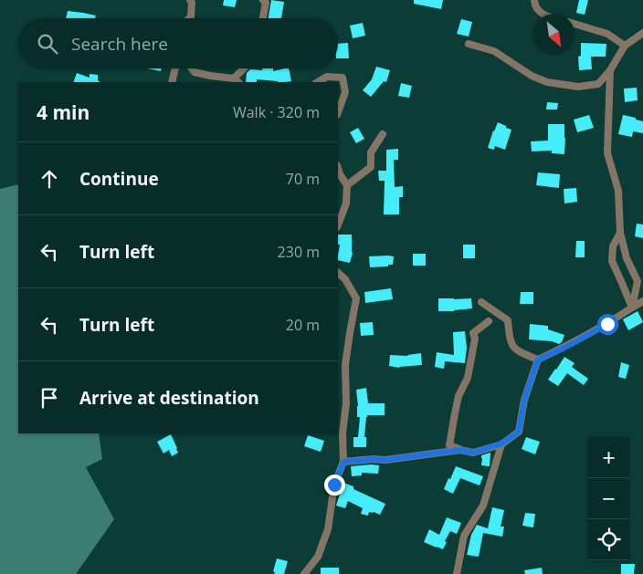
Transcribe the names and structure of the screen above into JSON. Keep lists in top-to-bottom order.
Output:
{
  "north": "bottom right",
  "page": {
    "search": "Search here",
    "heading": ["4 min", "Walk · 320 m"],
    "list": [
      ["Continue", "70 m"],
      ["Turn left", "230 m"],
      ["Turn left", "20 m"],
      "Arrive at destination"
    ],
    "map_buttons": ["+", "−"]
  }
}
